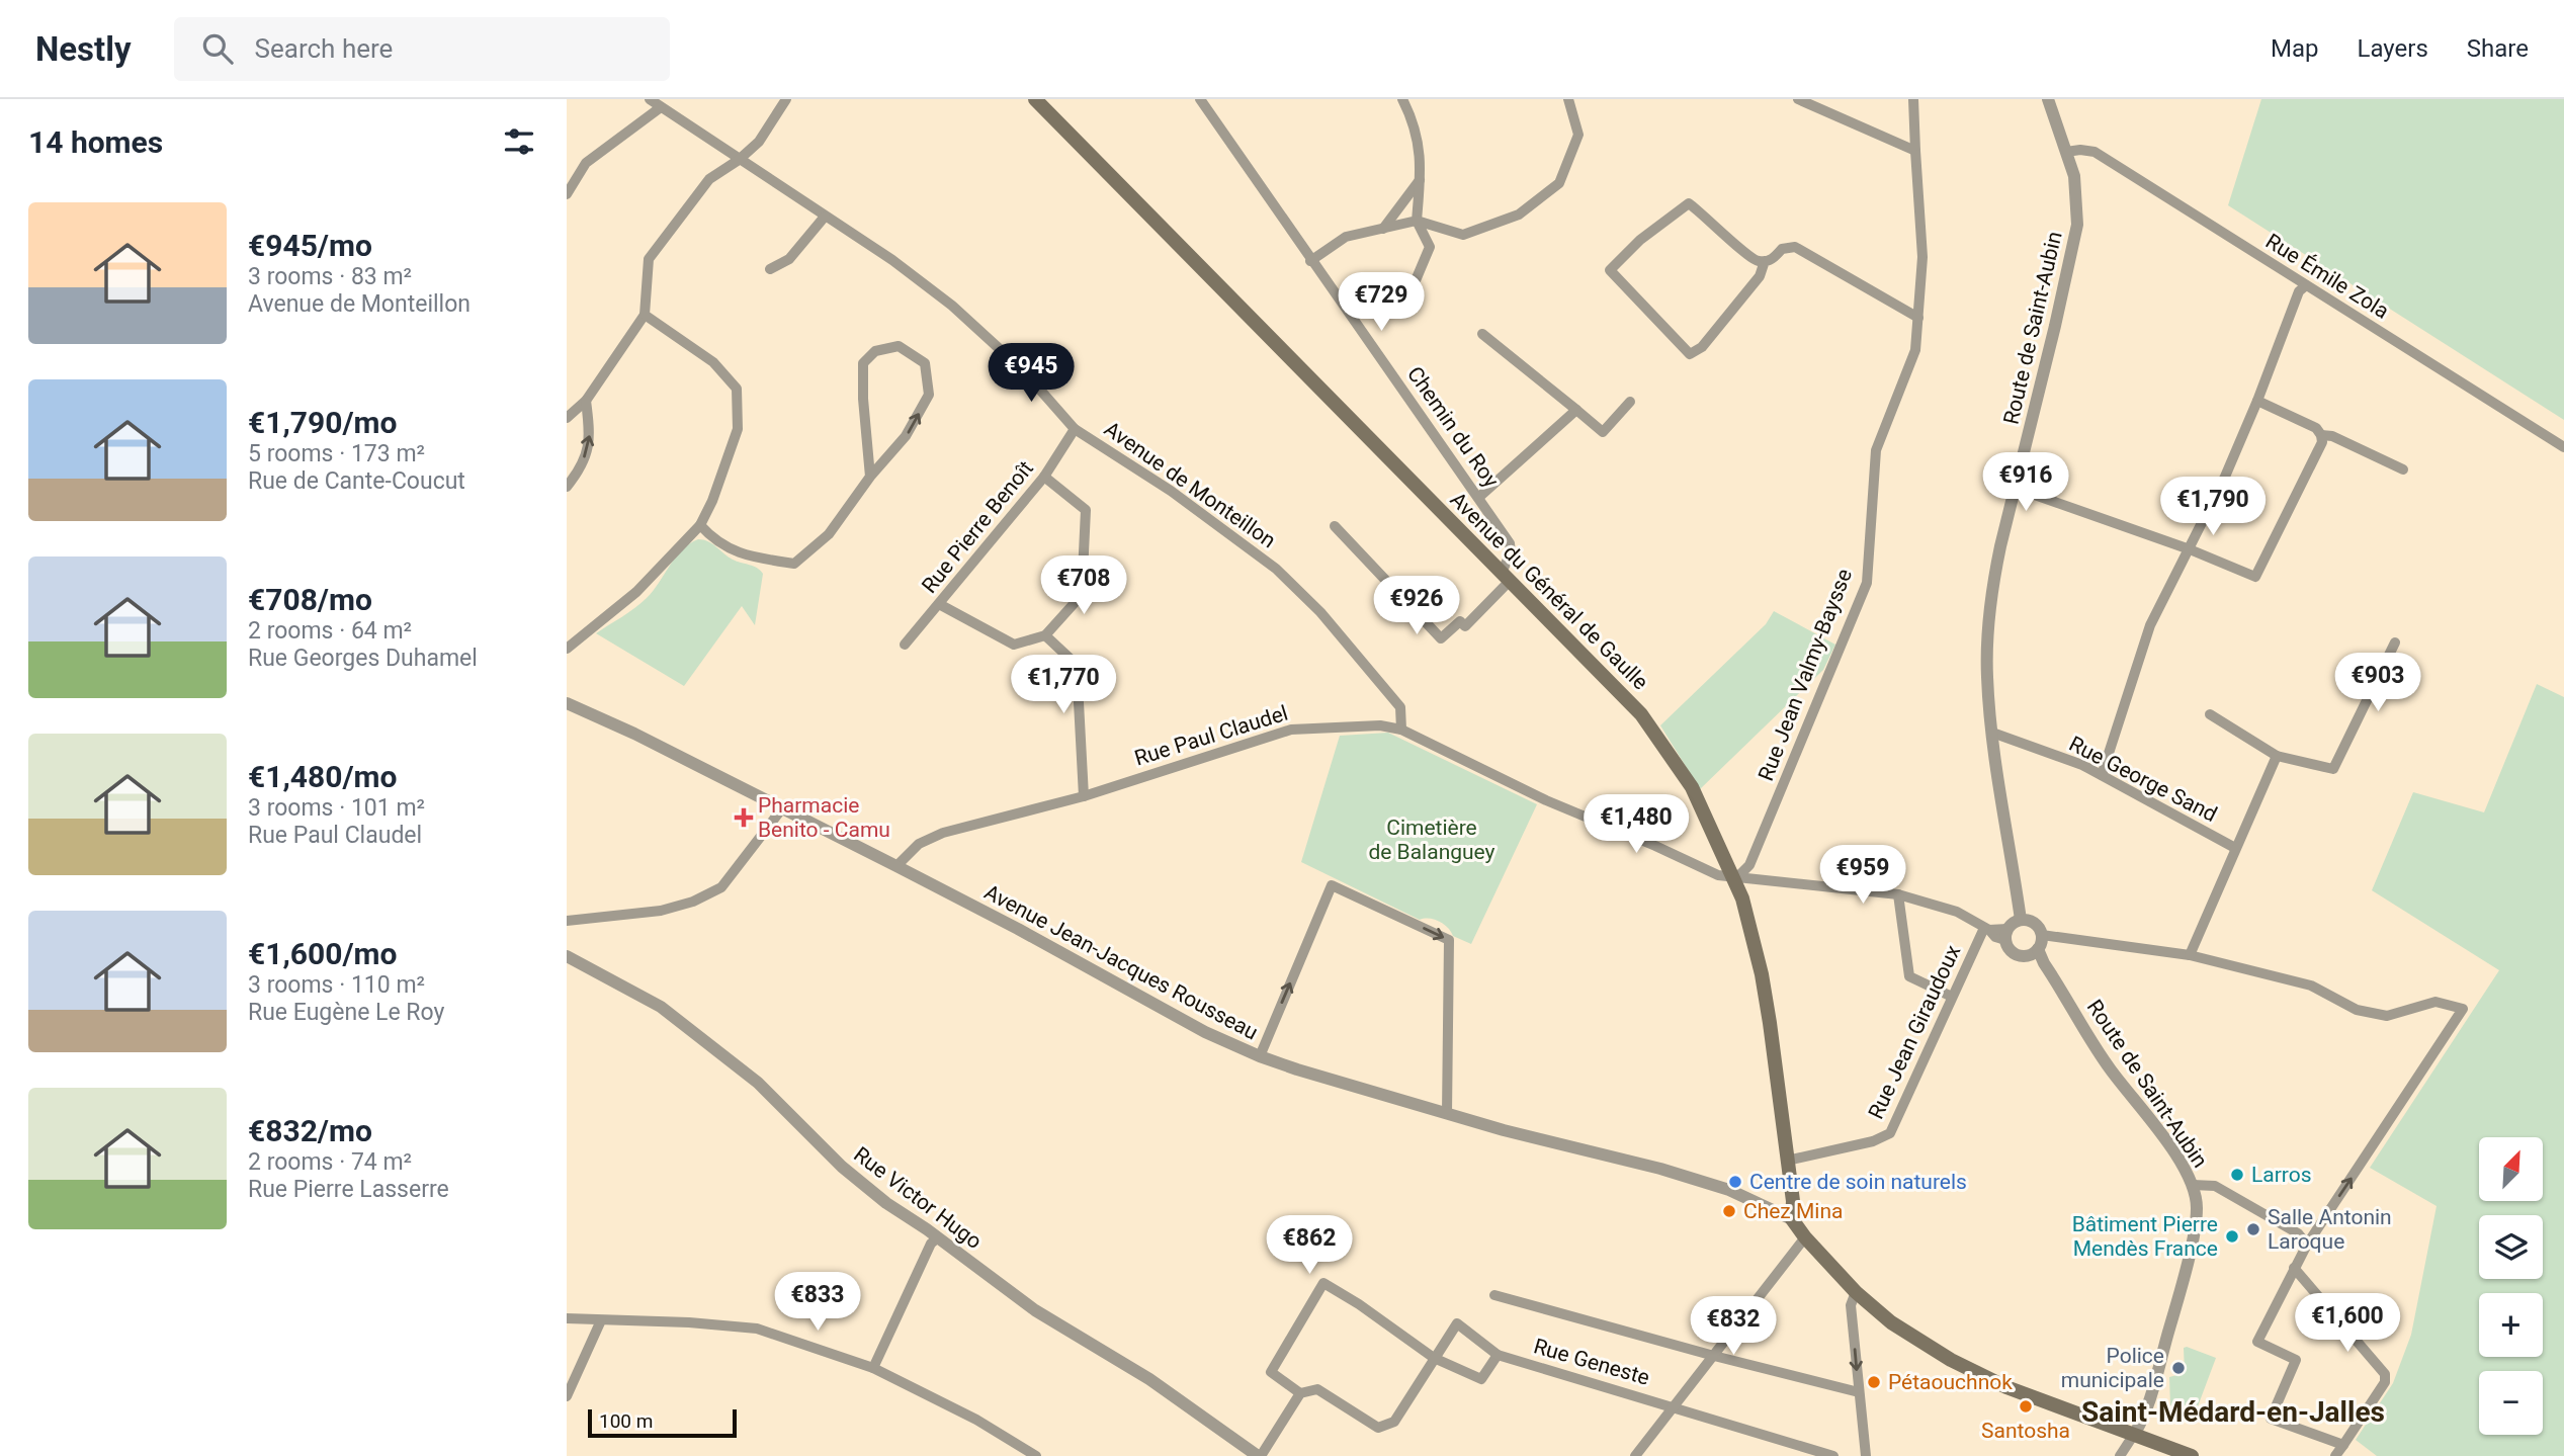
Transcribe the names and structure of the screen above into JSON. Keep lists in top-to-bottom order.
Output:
{
  "streets": {
    "main road": ["Avenue du Général de Gaulle"],
    "street": [
      "Rue Émile Zola",
      "Route de Saint-Aubin",
      "Chemin du Roy",
      "Avenue de Monteillon",
      "Rue Pierre Benoît",
      "Rue Jean Valmy-Baysse",
      "Rue Paul Claudel",
      "Rue George Sand",
      "Avenue Jean-Jacques Rousseau",
      "Rue Jean Giraudoux",
      "Rue Victor Hugo",
      "Rue Geneste"
    ]
  },
  "crossings": [
    ["Rue Émile Zola", "Route de Saint-Aubin"],
    ["Route de Saint-Aubin", "Rue George Sand"],
    ["Chemin du Roy", "Avenue du Général de Gaulle"],
    ["Avenue de Monteillon", "Rue Pierre Benoît"],
    ["Avenue de Monteillon", "Rue Paul Claudel"],
    ["Avenue du Général de Gaulle", "Rue Jean Valmy-Baysse"],
    ["Avenue du Général de Gaulle", "Rue Paul Claudel"],
    ["Avenue du Général de Gaulle", "Avenue Jean-Jacques Rousseau"],
    ["Avenue du Général de Gaulle", "Rue Jean Giraudoux"],
    ["Rue Jean Valmy-Baysse", "Rue Paul Claudel"],
    ["Rue Paul Claudel", "Avenue Jean-Jacques Rousseau"],
    ["Rue Paul Claudel", "Rue Jean Giraudoux"]
  ],
  "districts": ["Saint-Médard-en-Jalles"],
  "parks": ["Cimetière de Balanguey"],
  "places": {
    "health": ["Pharmacie Benito - Camu"],
    "other": [
      "Larros",
      "Centre de soin naturels",
      "Chez Mina",
      "Salle Antonin Laroque",
      "Bâtiment Pierre Mendès France",
      "Police municipale",
      "Pétaouchnok",
      "Santosha"
    ]
  },
  "scale_bar": "100 m",
  "north": "top right",
  "page": {
    "header": "Nestly",
    "search": "Search here",
    "nav": ["Map", "Layers", "Share"],
    "heading": "14 homes",
    "list": [
      {
        "name": "€945/mo",
        "note": "3 rooms · 83 m² · Avenue de Monteillon"
      },
      {
        "name": "€1,790/mo",
        "note": "5 rooms · 173 m² · Rue de Cante-Coucut"
      },
      {
        "name": "€708/mo",
        "note": "2 rooms · 64 m² · Rue Georges Duhamel"
      },
      {
        "name": "€1,480/mo",
        "note": "3 rooms · 101 m² · Rue Paul Claudel"
      },
      {
        "name": "€1,600/mo",
        "note": "3 rooms · 110 m² · Rue Eugène Le Roy"
      },
      {
        "name": "€832/mo",
        "note": "2 rooms · 74 m² · Rue Pierre Lasserre"
      }
    ],
    "price": [
      "€729",
      "€945",
      "€916",
      "€1,790",
      "€708",
      "€926",
      "€903",
      "€1,770",
      "€1,480",
      "€959",
      "€862",
      "€833",
      "€1,600",
      "€832"
    ],
    "map_buttons": ["+", "−"],
    "scale": "100 m"
  }
}
